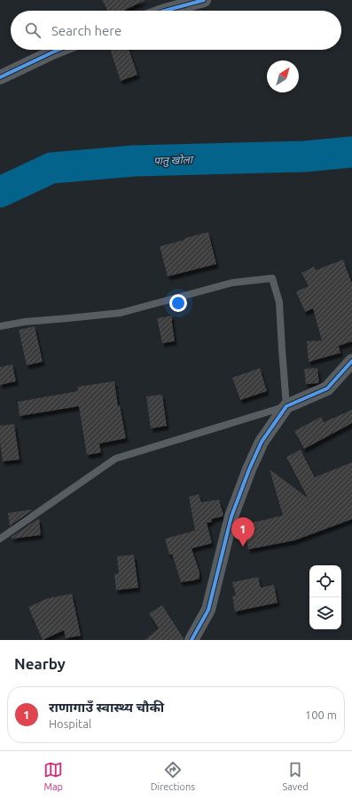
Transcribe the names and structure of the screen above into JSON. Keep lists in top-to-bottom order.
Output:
{
  "water": ["पातु खोला"],
  "north": "top right",
  "page": {
    "search": "Search here",
    "pins": "1",
    "heading": "Nearby",
    "list": [
      {
        "mark": "1",
        "name": "राणागाउँ स्वास्थ्य चौकी",
        "note": "Hospital",
        "value": "100 m"
      }
    ],
    "nav": ["Map", "Directions", "Saved"]
  }
}
